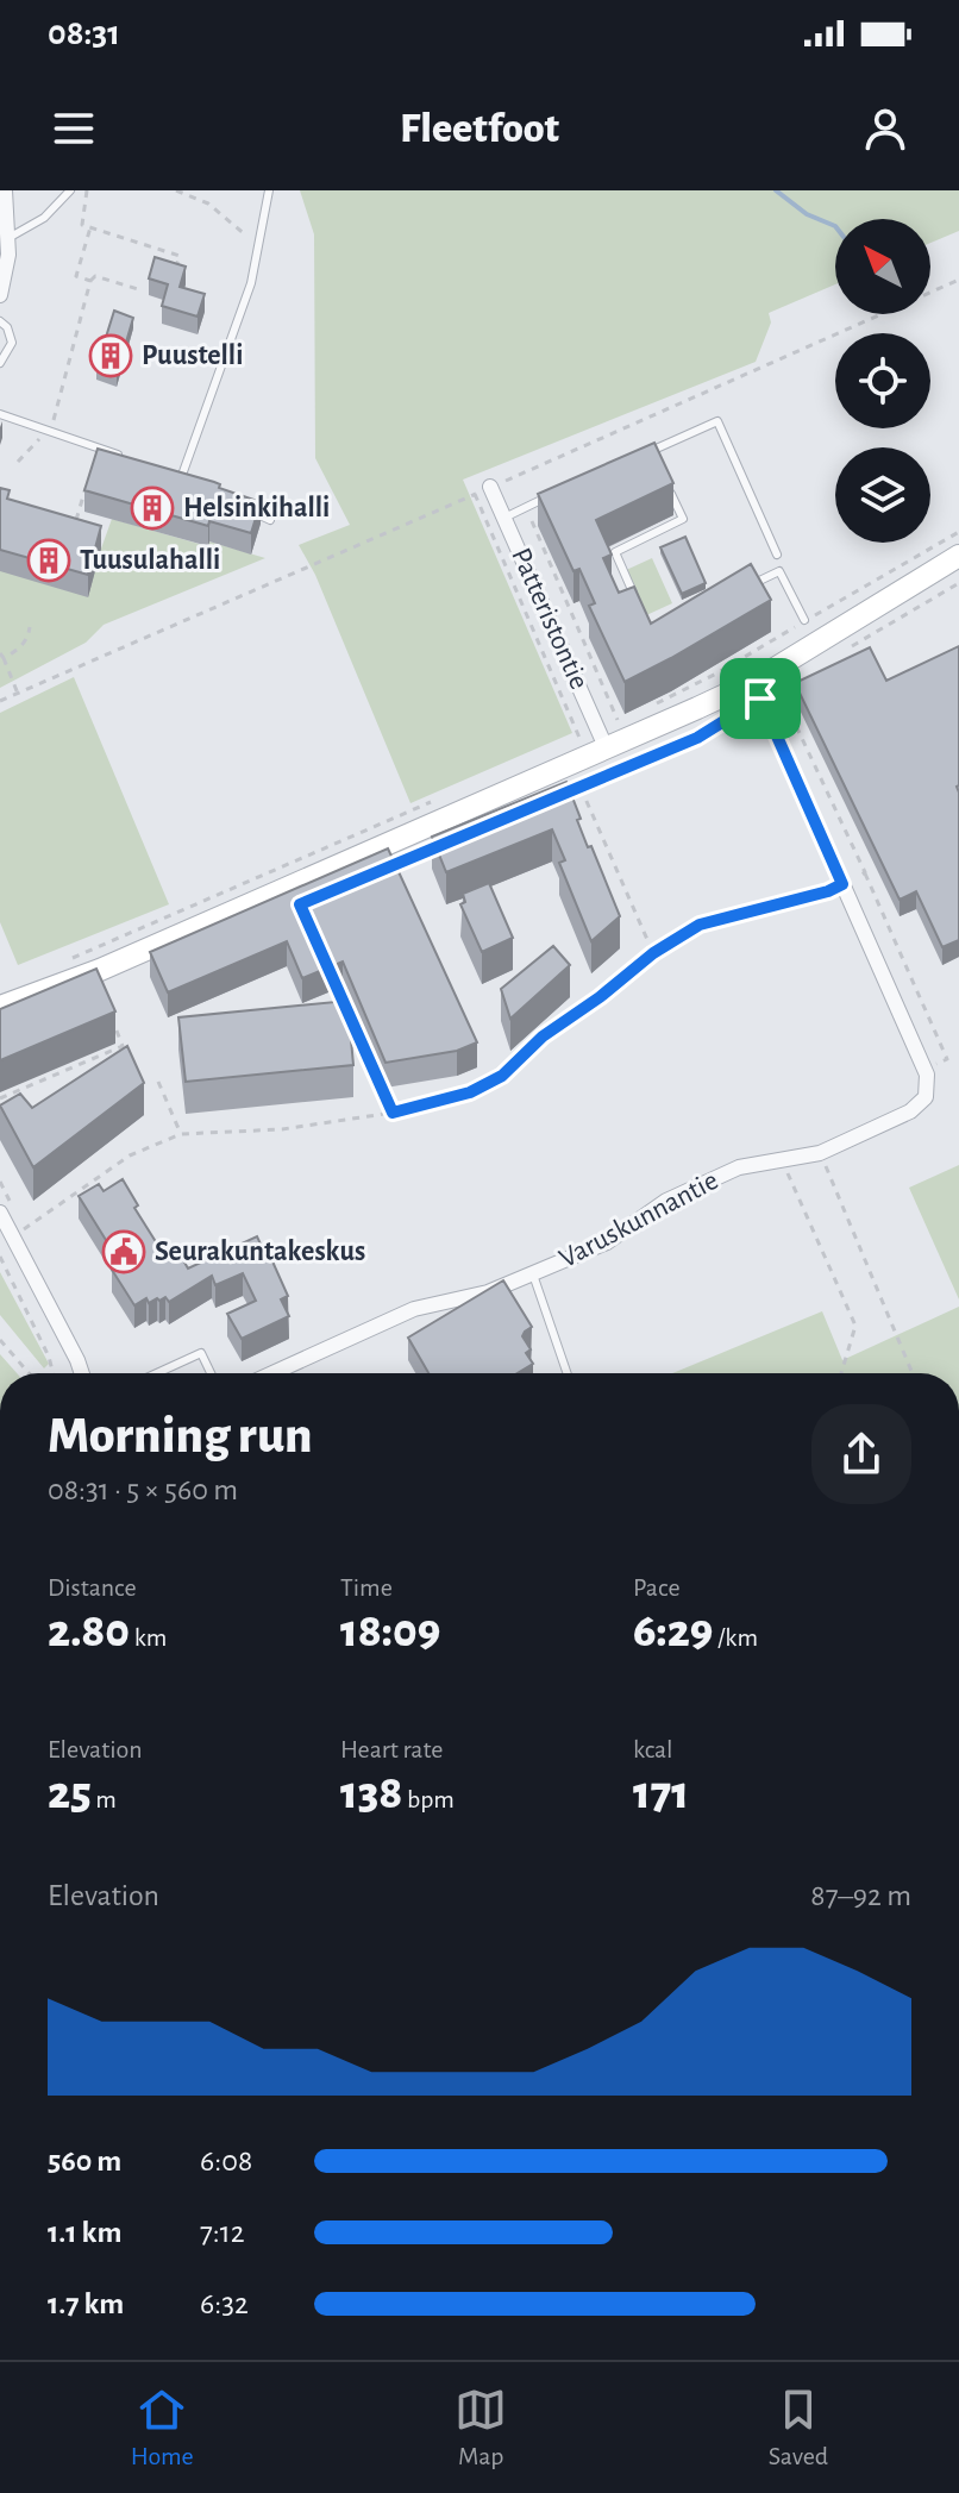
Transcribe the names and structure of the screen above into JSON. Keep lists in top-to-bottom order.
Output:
{
  "streets": {
    "street": ["Patteristontie", "Varuskunnantie"]
  },
  "places": {
    "building": ["Puustelli", "Helsinkihalli", "Tuusulahalli"],
    "public building": ["Seurakuntakeskus"]
  },
  "north": "top left",
  "page": {
    "status": "08:31",
    "header": "Fleetfoot",
    "heading": ["Morning run", "08:31 · 5 × 560 m"],
    "stats": [
      ["Distance", "2.80 km"],
      ["Time", "18:09"],
      ["Pace", "6:29 /km"],
      ["Elevation", "25 m"],
      ["Heart rate", "138 bpm"],
      ["kcal", "171"]
    ],
    "chart": ["Elevation", "87–92 m"],
    "list": [
      {
        "name": "560 m",
        "note": "6:08"
      },
      {
        "name": "1.1 km",
        "note": "7:12"
      },
      {
        "name": "1.7 km",
        "note": "6:32"
      }
    ],
    "tabs": ["Home", "Map", "Saved"]
  }
}
